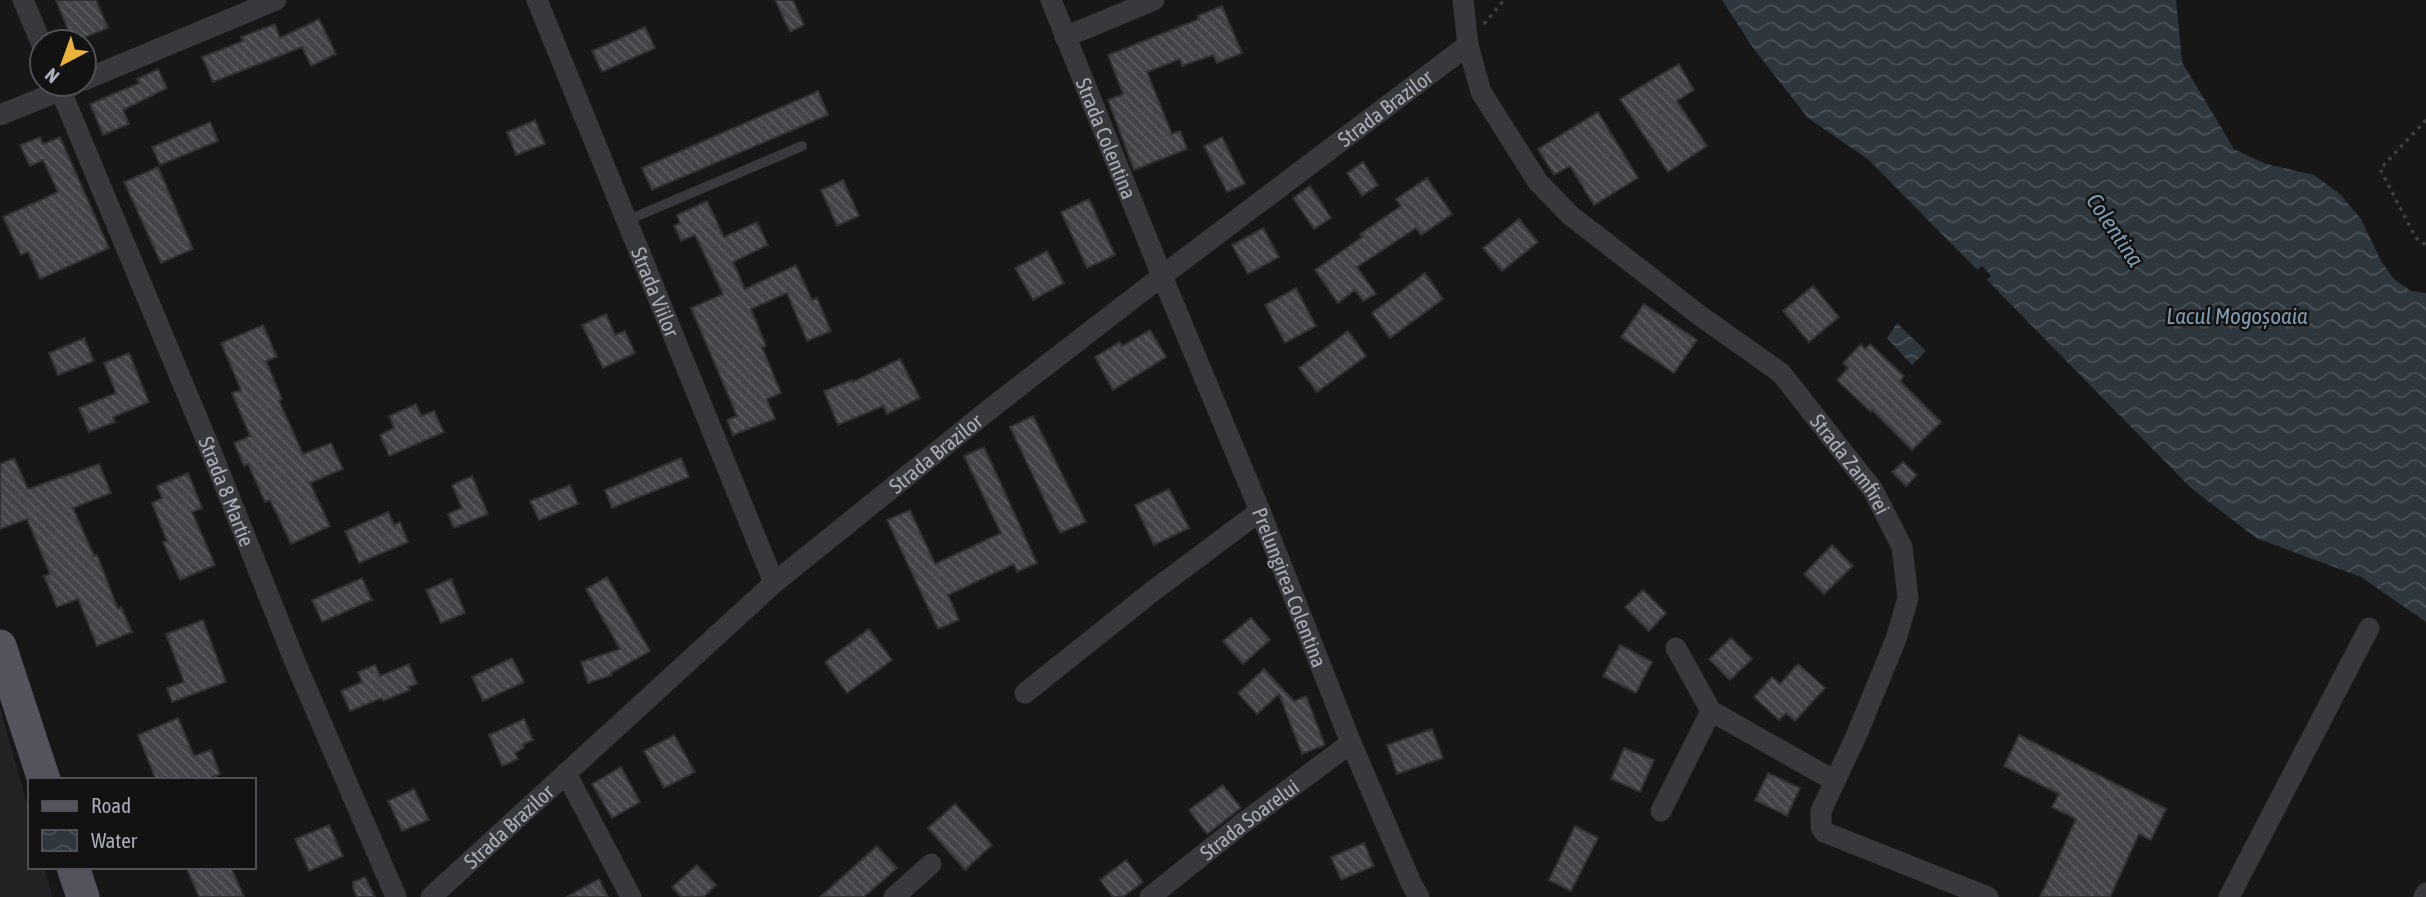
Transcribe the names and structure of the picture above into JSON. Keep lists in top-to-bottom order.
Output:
{
  "streets": {
    "street": [
      "Strada Brazilor",
      "Strada Colentina",
      "Strada Viilor",
      "Strada Zamfirei",
      "Strada 8 Martie",
      "Prelungirea Colentina",
      "Strada Soarelui"
    ]
  },
  "crossings": [
    ["Strada Brazilor", "Strada Colentina"],
    ["Strada Brazilor", "Strada Viilor"],
    ["Strada Brazilor", "Strada Zamfirei"],
    ["Strada Brazilor", "Prelungirea Colentina"],
    ["Strada Colentina", "Prelungirea Colentina"],
    ["Prelungirea Colentina", "Strada Soarelui"]
  ],
  "water": ["Colentina", "Lacul Mogoșoaia"],
  "legend": ["Road", "Water"],
  "north": "bottom left"
}
